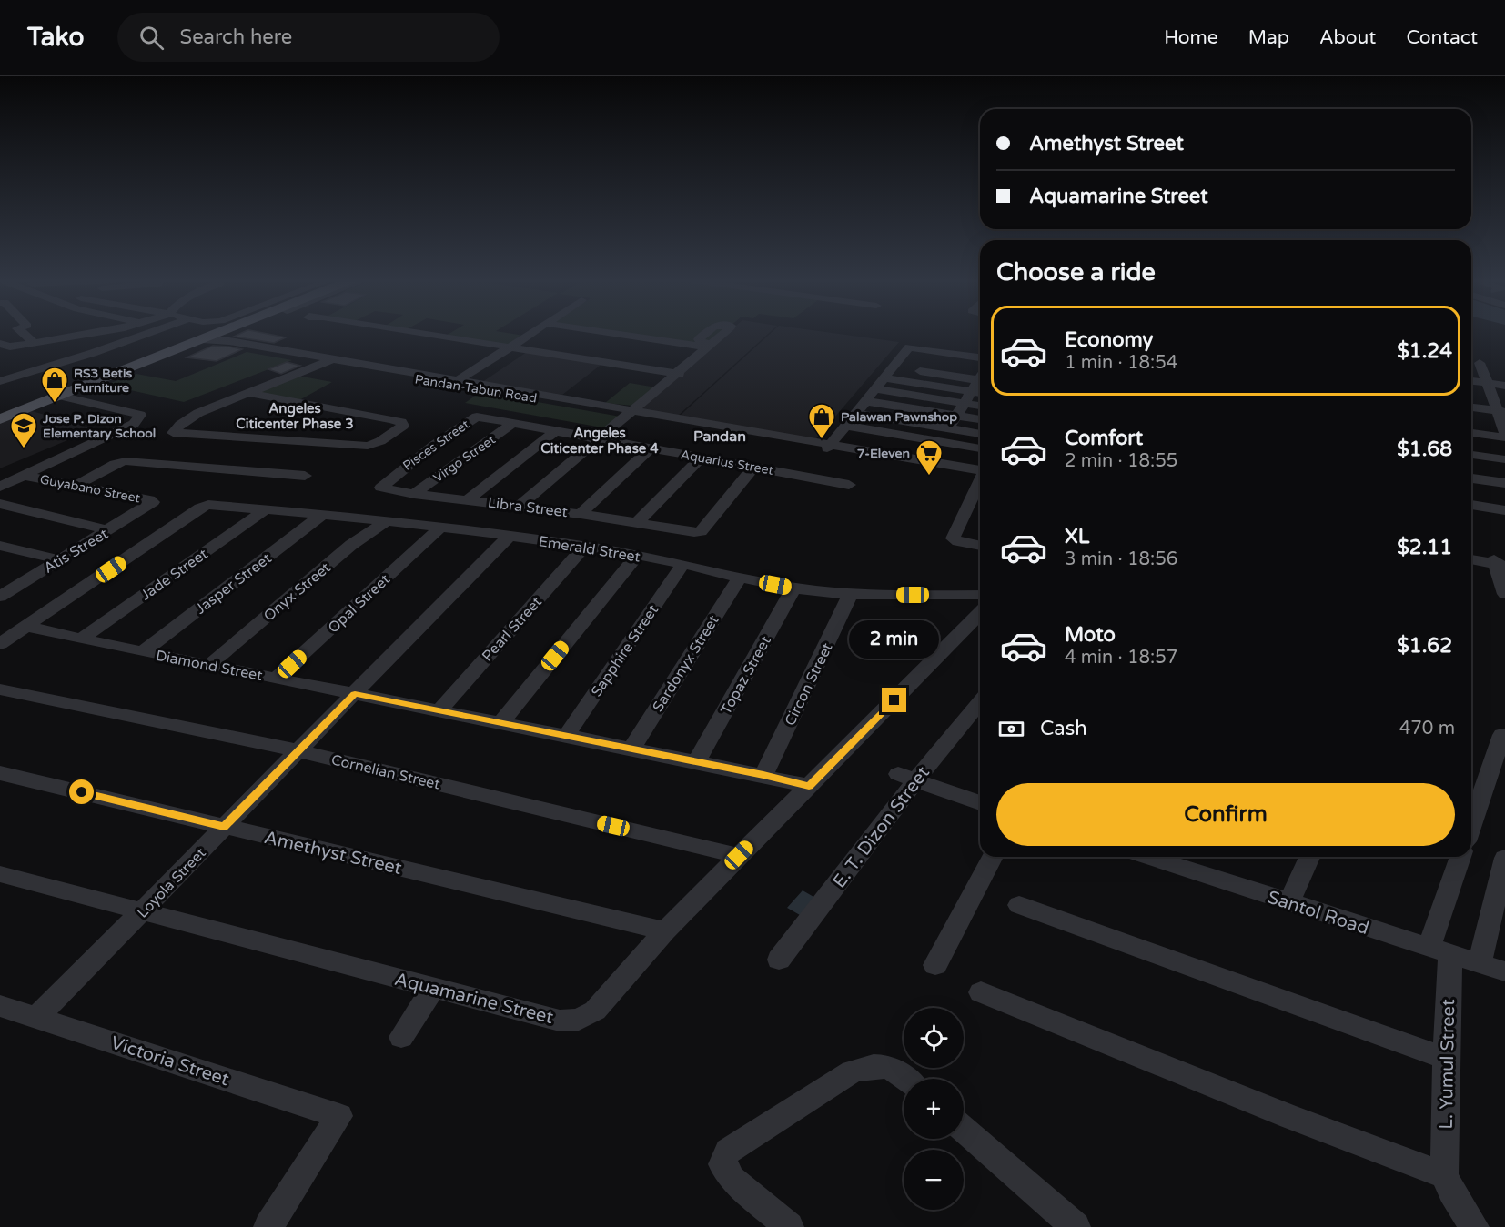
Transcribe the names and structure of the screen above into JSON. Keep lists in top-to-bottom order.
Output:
{
  "streets": {
    "street": [
      "Pandan-Tabun Road",
      "Pisces Street",
      "Virgo Street",
      "Aquarius Street",
      "Guyabano Street",
      "Libra Street",
      "Emerald Street",
      "Atis Street",
      "Jade Street",
      "Jasper Street",
      "Onyx Street",
      "Opal Street",
      "Pearl Street",
      "Sapphire Street",
      "Sardonyx Street",
      "Diamond Street",
      "Topaz Street",
      "Circon Street",
      "Cornelian Street",
      "E. T. Dizon Street",
      "Amethyst Street",
      "Loyola Street",
      "Santol Road",
      "Aquamarine Street",
      "Victoria Street",
      "L. Yumul Street"
    ]
  },
  "crossings": [
    ["Pisces Street", "Aquarius Street"],
    ["Pisces Street", "Libra Street"],
    ["Virgo Street", "Aquarius Street"],
    ["Virgo Street", "Libra Street"],
    ["Aquarius Street", "Libra Street"],
    ["Guyabano Street", "Atis Street"],
    ["Emerald Street", "Jade Street"],
    ["Emerald Street", "Jasper Street"],
    ["Emerald Street", "Onyx Street"],
    ["Emerald Street", "Opal Street"],
    ["Emerald Street", "Pearl Street"],
    ["Emerald Street", "Sapphire Street"],
    ["Emerald Street", "Sardonyx Street"],
    ["Emerald Street", "Diamond Street"],
    ["Emerald Street", "Topaz Street"],
    ["Emerald Street", "Circon Street"],
    ["Emerald Street", "Loyola Street"],
    ["Jade Street", "Diamond Street"],
    ["Jasper Street", "Diamond Street"],
    ["Onyx Street", "Diamond Street"],
    ["Opal Street", "Diamond Street"],
    ["Pearl Street", "Diamond Street"],
    ["Sapphire Street", "Diamond Street"],
    ["Sardonyx Street", "Diamond Street"],
    ["Diamond Street", "Topaz Street"],
    ["Diamond Street", "Circon Street"],
    ["Diamond Street", "Loyola Street"],
    ["Diamond Street", "Aquamarine Street"],
    ["Cornelian Street", "Loyola Street"],
    ["Cornelian Street", "Aquamarine Street"],
    ["Amethyst Street", "Loyola Street"],
    ["Amethyst Street", "Aquamarine Street"],
    ["Loyola Street", "Aquamarine Street"],
    ["Loyola Street", "Victoria Street"],
    ["Santol Road", "L. Yumul Street"]
  ],
  "districts": ["Angeles Citicenter Phase 3", "Angeles Citicenter Phase 4", "Pandan"],
  "places": {
    "shop": ["RS3 Betis Furniture", "Palawan Pawnshop"],
    "school or university": ["Jose P. Dizon Elementary School"],
    "supermarket": ["7-Eleven"]
  },
  "page": {
    "header": "Tako",
    "search": "Search here",
    "nav": [
      "Home",
      "Map",
      "About",
      "Contact"
    ],
    "banner": ["Amethyst Street", "Aquamarine Street"],
    "heading": "Choose a ride",
    "list": [
      {
        "name": "Economy",
        "note": "1 min · 18:54",
        "value": "$1.24"
      },
      {
        "name": "Comfort",
        "note": "2 min · 18:55",
        "value": "$1.68"
      },
      {
        "name": "XL",
        "note": "3 min · 18:56",
        "value": "$2.11"
      },
      {
        "name": "Moto",
        "note": "4 min · 18:57",
        "value": "$1.62"
      }
    ],
    "bubble": "2 min",
    "pay": ["Cash", "470 m"],
    "buttons": "Confirm",
    "map_buttons": ["+", "−"]
  }
}
